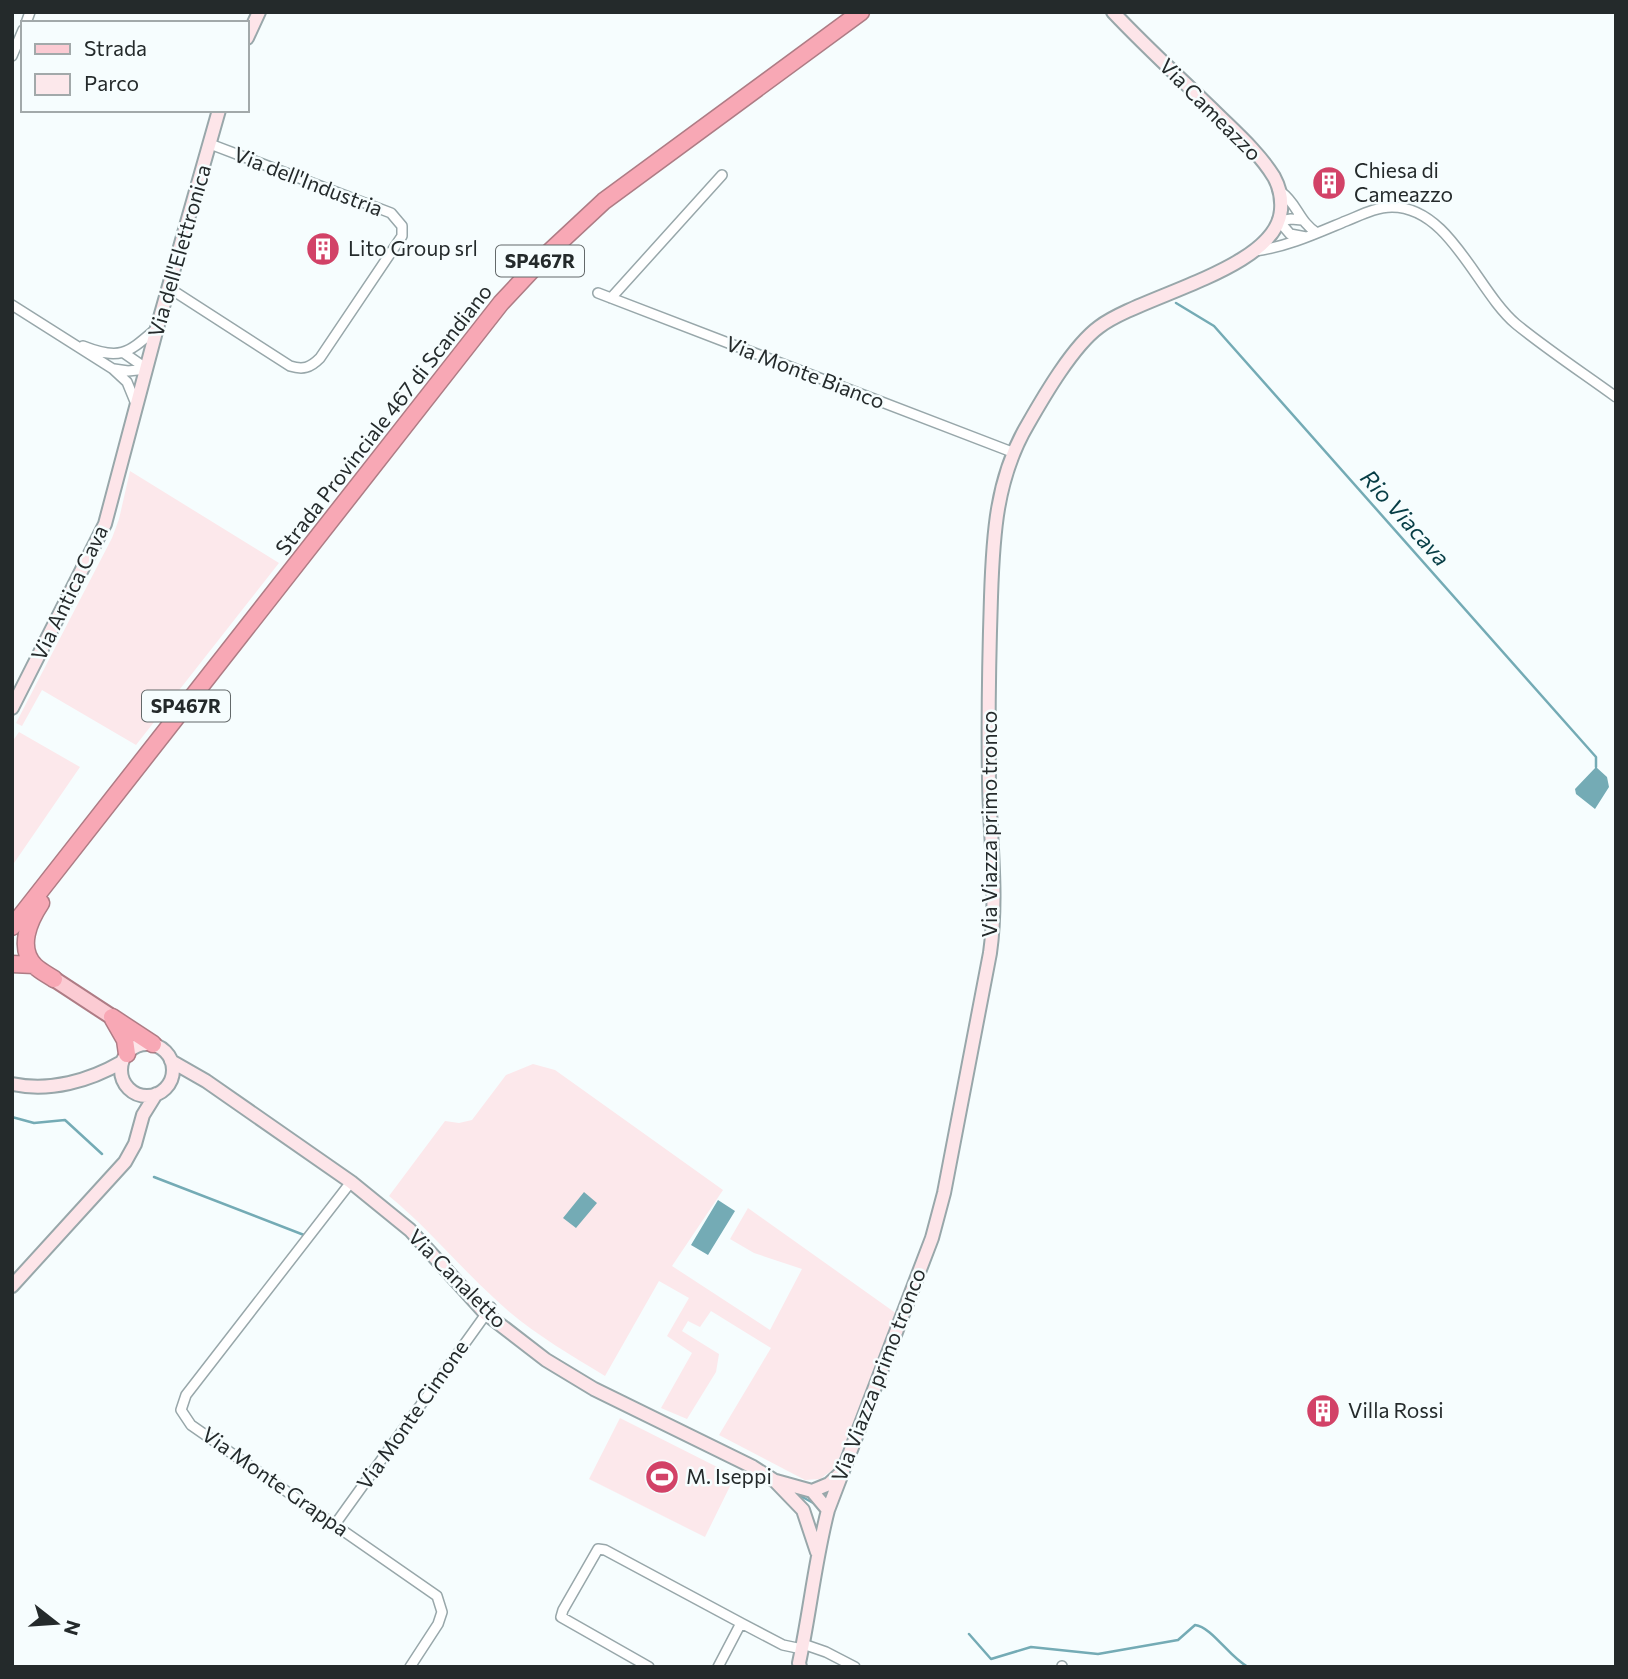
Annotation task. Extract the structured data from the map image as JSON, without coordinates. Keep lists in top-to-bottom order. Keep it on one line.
{"streets":{"highway":["SP467R","Strada Provinciale 467 di Scandiano"],"street":["Via Cameazzo","Via dell'Industria","Via dell'Elettronica","Via Monte Bianco","Via Antica Cava","Via Viazza primo tronco","Via Canaletto","Via Monte Cimone","Via Monte Grappa"]},"crossings":[["Via dell'Industria","Via dell'Elettronica"],["Via dell'Elettronica","Via Antica Cava"],["Via Monte Bianco","Via Viazza primo tronco"],["Via Viazza primo tronco","Via Canaletto"],["Via Canaletto","Via Monte Cimone"],["Via Canaletto","Via Monte Grappa"],["Via Monte Cimone","Via Monte Grappa"]],"water":["Rio Viacava"],"places":{"building":["Chiesa di Cameazzo","Lito Group srl","Villa Rossi"],"sports":["M. Iseppi"]},"legend":["Strada","Parco"],"north":"right"}
